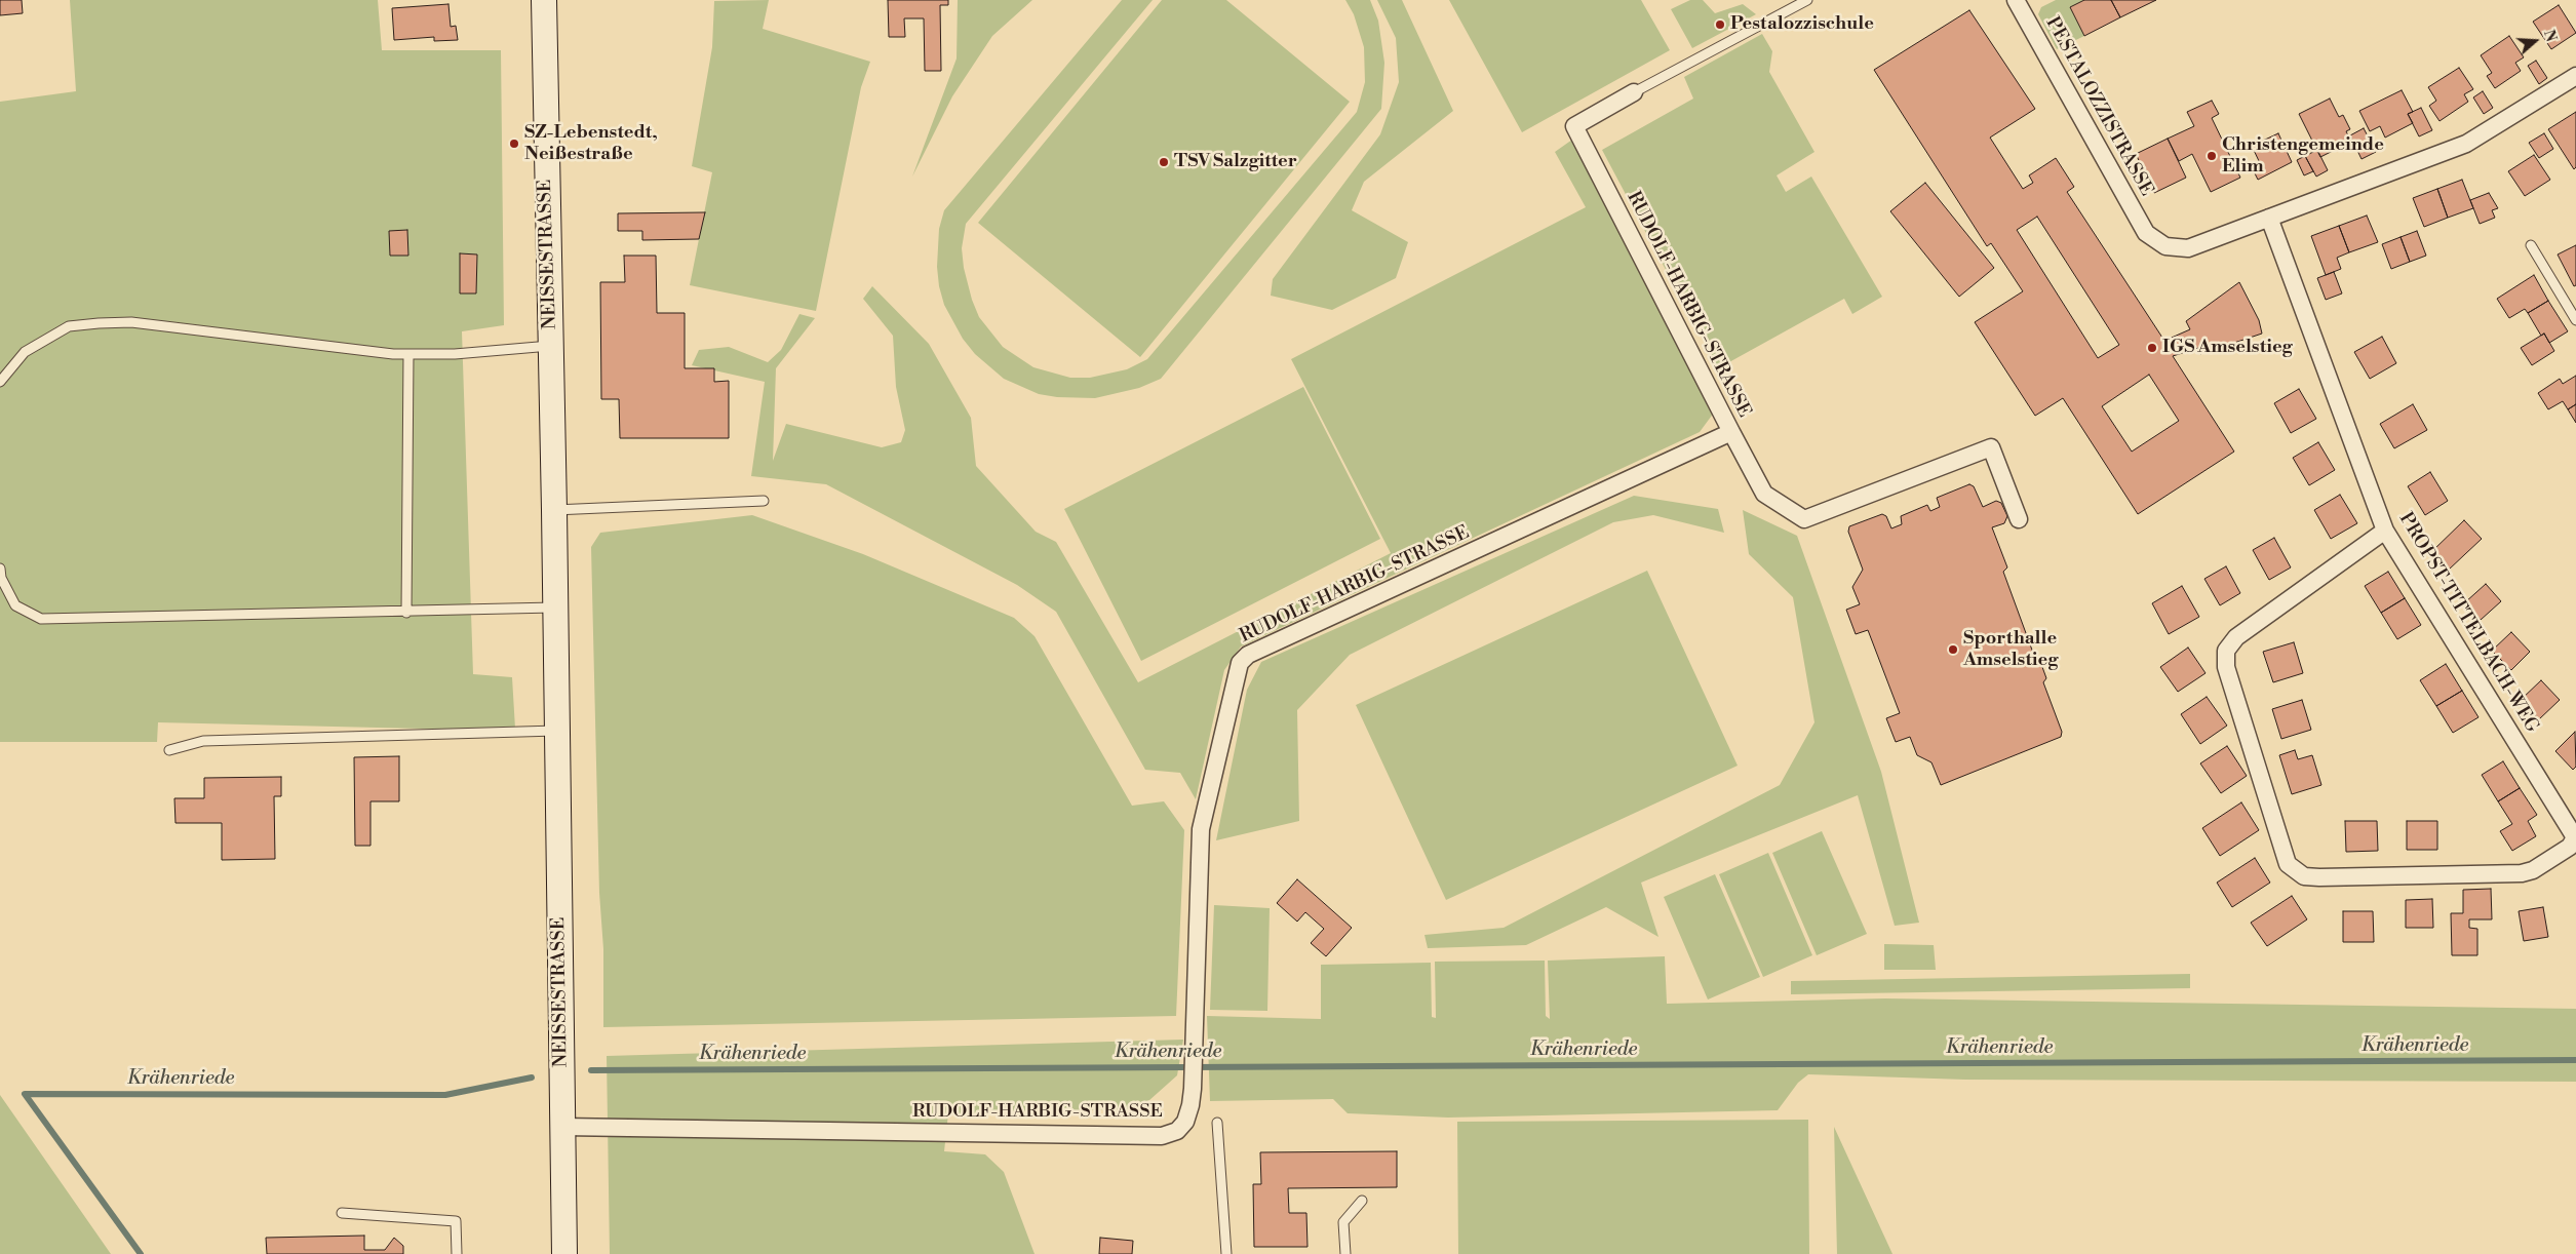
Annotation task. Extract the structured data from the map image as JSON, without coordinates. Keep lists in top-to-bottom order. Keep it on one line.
{"streets":{"street":["PESTALOZZISTRASSE","NEISSESTRASSE","RUDOLF-HARBIG-STRASSE","PROPST-TITTELBACH-WEG"]},"crossings":[["PESTALOZZISTRASSE","PROPST-TITTELBACH-WEG"],["NEISSESTRASSE","RUDOLF-HARBIG-STRASSE"]],"water":["Krähenriede"],"places":["Pestalozzischule","SZ-Lebenstedt, Neißestraße","Christengemeinde Elim","TSV Salzgitter","IGS Amselstieg","Sporthalle Amselstieg"],"north":"right"}
